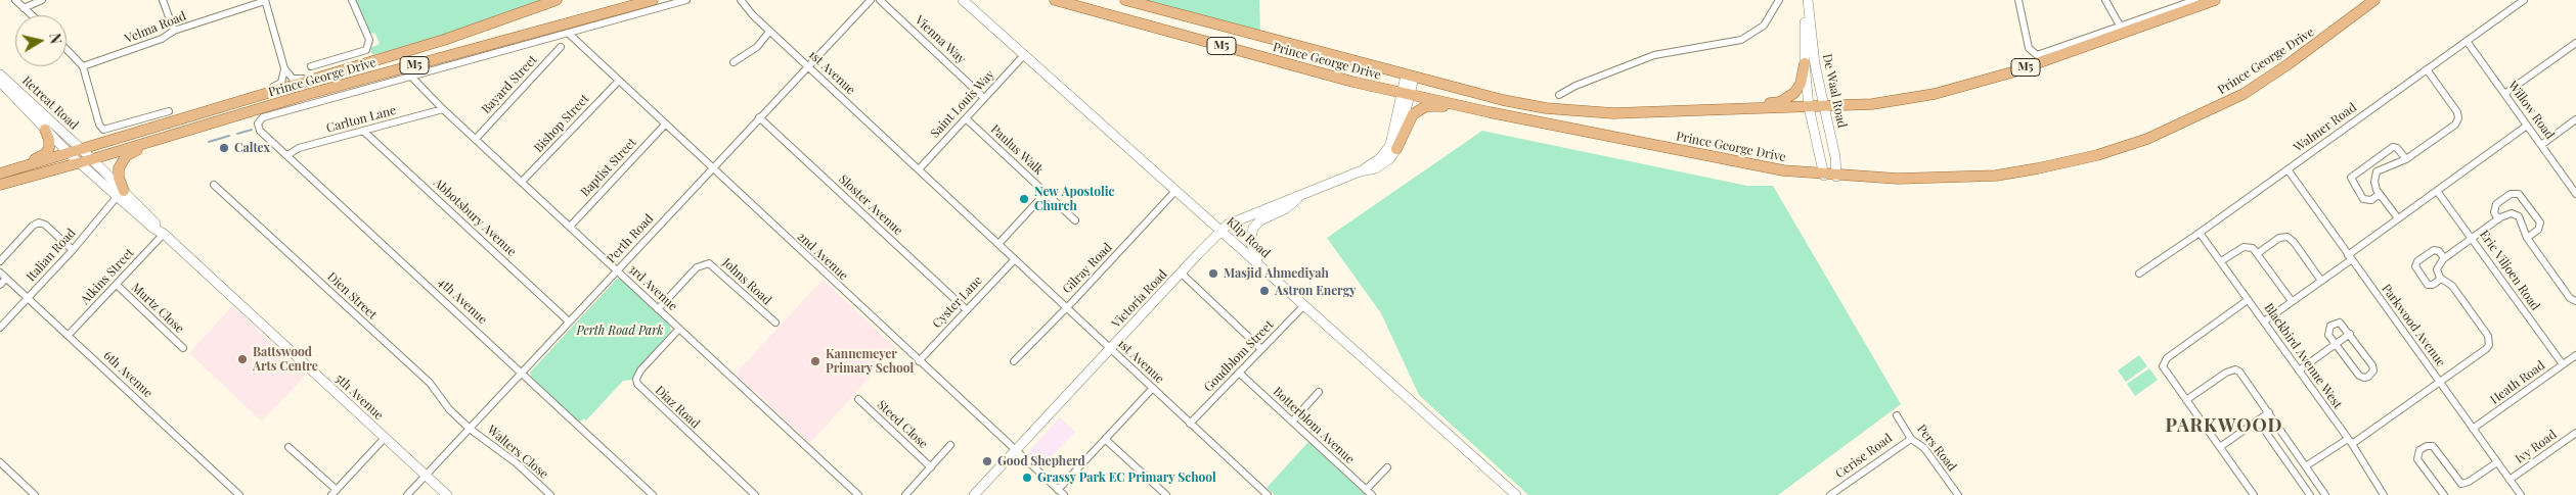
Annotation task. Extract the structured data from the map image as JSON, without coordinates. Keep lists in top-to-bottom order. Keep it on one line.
{"streets":{"main road":["M5","Prince George Drive"],"street":["Velma Road","Vienna Way","1st Avenue","Bayard Street","De Waal Road","Retreat Road","Saint Louis Way","Willow Road","Carlton Lane","Bishop Street","Walmer Road","Paulus Walk","Baptist Street","Sloster Avenue","Abbotsbury Avenue","Klip Road","Perth Road","Italian Road","2nd Avenue","Gilray Road","Eric Viljoen Road","Atkins Street","Johns Road","3rd Avenue","Dien Street","Victoria Road","4th Avenue","Cyster Lane","Murtz Close","Parkwood Avenue","Goudblom Street","Blackbird Avenue West","6th Avenue","Heath Road","5th Avenue","Diaz Road","Steed Close","Botterblom Avenue","Ivy Road","Pers Road","Walters Close","Cerise Road"]},"crossings":[["Vienna Way","Saint Louis Way"],["Prince George Drive","De Waal Road"],["Prince George Drive","Retreat Road"],["Prince George Drive","Victoria Road"],["Prince George Drive","5th Avenue"],["1st Avenue","Saint Louis Way"],["1st Avenue","Perth Road"],["1st Avenue","Gilray Road"],["1st Avenue","Victoria Road"],["1st Avenue","Cyster Lane"],["1st Avenue","Goudblom Street"],["Bayard Street","3rd Avenue"],["Retreat Road","5th Avenue"],["Saint Louis Way","Paulus Walk"],["Saint Louis Way","Klip Road"],["Willow Road","Walmer Road"],["Carlton Lane","Abbotsbury Avenue"],["Carlton Lane","3rd Avenue"],["Carlton Lane","4th Avenue"],["Bishop Street","2nd Avenue"],["Bishop Street","3rd Avenue"],["Walmer Road","Parkwood Avenue"],["Walmer Road","Blackbird Avenue West"],["Baptist Street","2nd Avenue"],["Baptist Street","3rd Avenue"],["Sloster Avenue","Perth Road"],["Sloster Avenue","Cyster Lane"],["Abbotsbury Avenue","Perth Road"],["Klip Road","Gilray Road"],["Klip Road","Victoria Road"],["Klip Road","Goudblom Street"],["Perth Road","2nd Avenue"],["Perth Road","3rd Avenue"],["Perth Road","Dien Street"],["Perth Road","4th Avenue"],["Perth Road","5th Avenue"],["Perth Road","Walters Close"],["Italian Road","6th Avenue"],["Italian Road","5th Avenue"],["2nd Avenue","Victoria Road"],["2nd Avenue","Cyster Lane"],["Eric Viljoen Road","Heath Road"],["Atkins Street","Murtz Close"],["Atkins Street","6th Avenue"],["Atkins Street","5th Avenue"],["Johns Road","3rd Avenue"],["3rd Avenue","4th Avenue"],["3rd Avenue","Diaz Road"],["Dien Street","Walters Close"],["Parkwood Avenue","Heath Road"],["Parkwood Avenue","Ivy Road"],["Goudblom Street","Botterblom Avenue"],["Pers Road","Cerise Road"]],"districts":["PARKWOOD"],"parks":["Perth Road Park"],"places":["Caltex","New Apostolic Church","Masjid Ahmediyah","Astron Energy","Battswood Arts Centre","Kannemeyer Primary School","Good Shepherd","Grassy Park EC Primary School"],"north":"right"}
